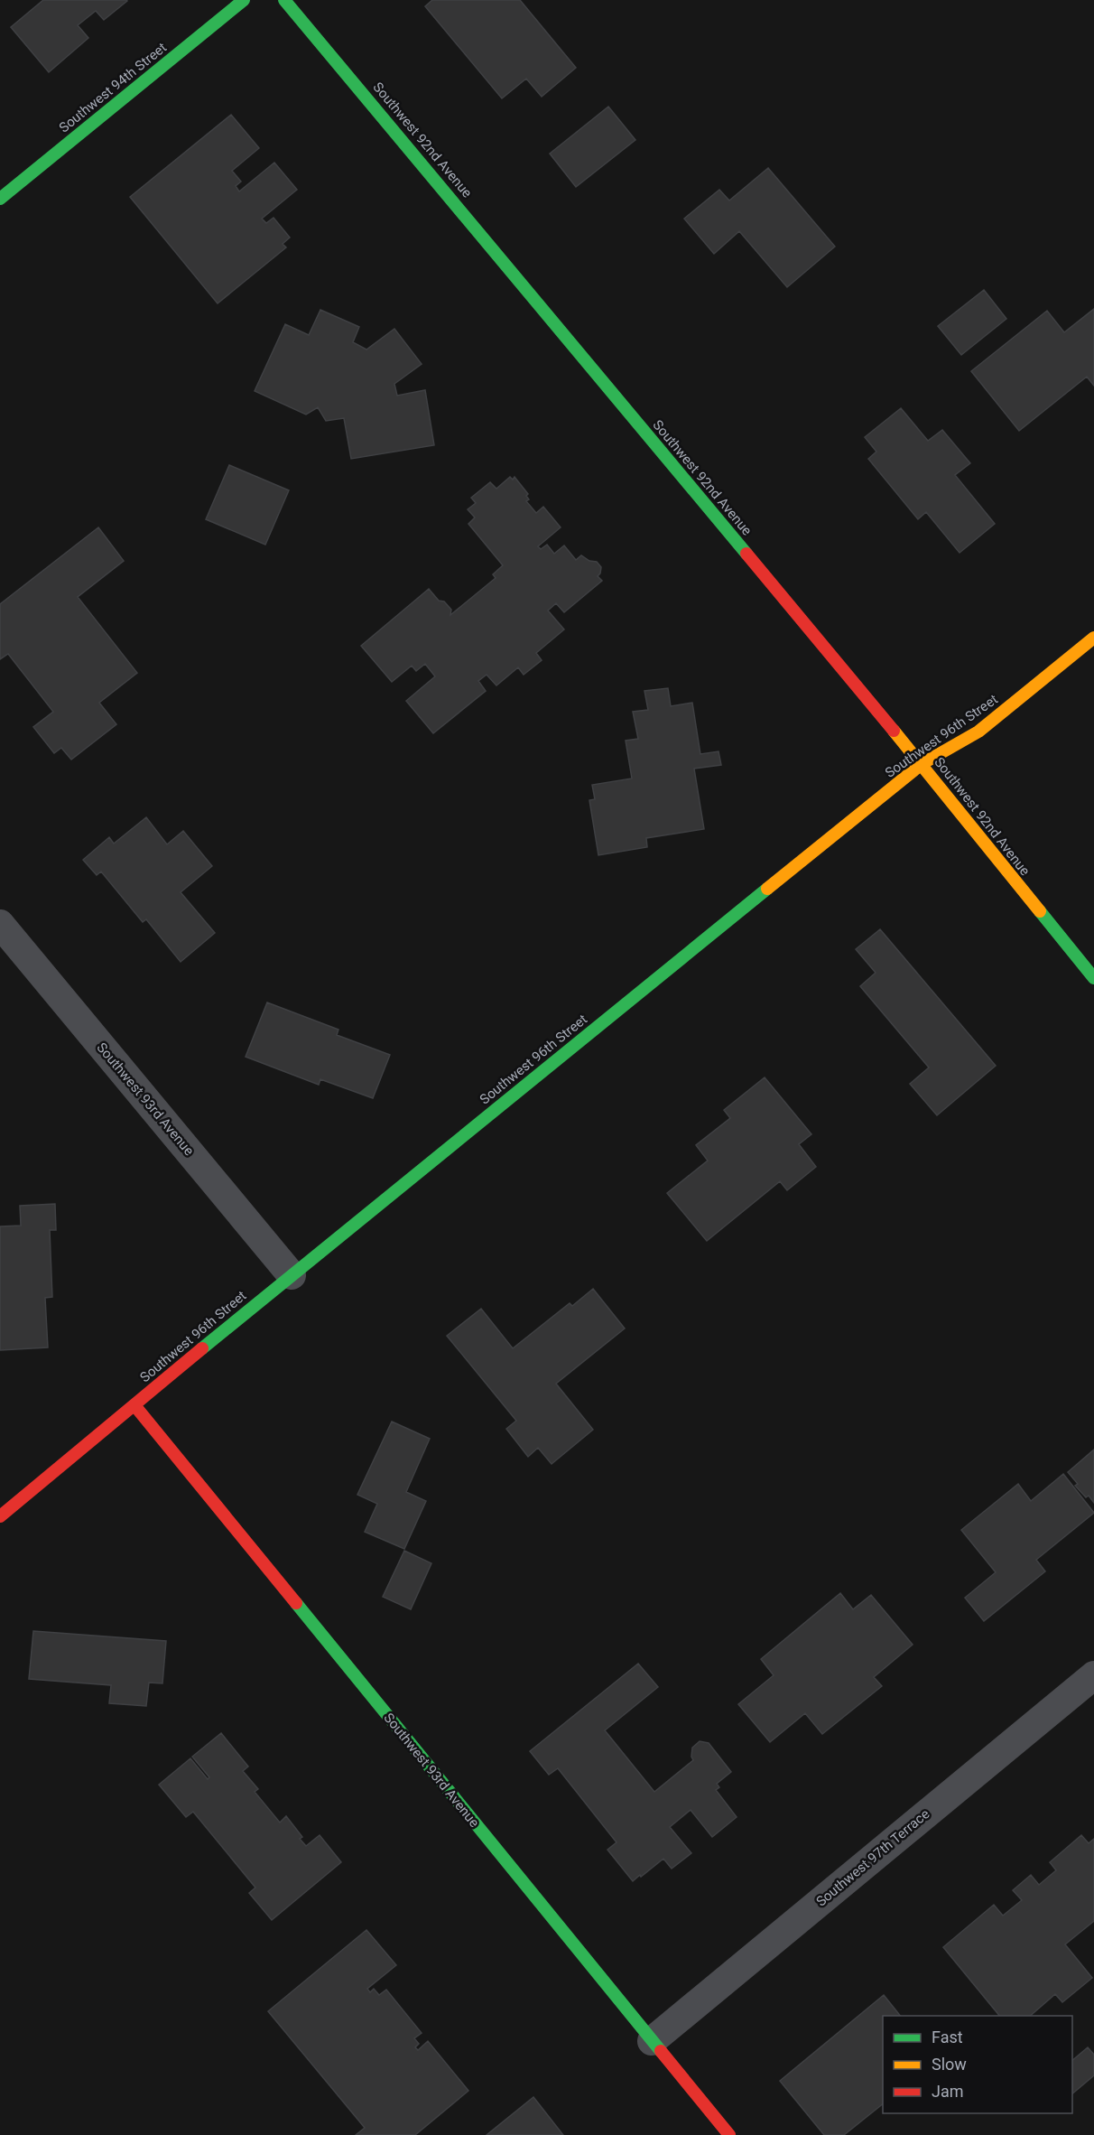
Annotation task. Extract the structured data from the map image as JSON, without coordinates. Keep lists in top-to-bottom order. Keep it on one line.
{"streets":{"street":["Southwest 94th Street","Southwest 92nd Avenue","Southwest 96th Street","Southwest 93rd Avenue","Southwest 97th Terrace"]},"crossings":[["Southwest 92nd Avenue","Southwest 96th Street"],["Southwest 96th Street","Southwest 93rd Avenue"],["Southwest 93rd Avenue","Southwest 97th Terrace"]],"legend":["Fast","Slow","Jam"]}
